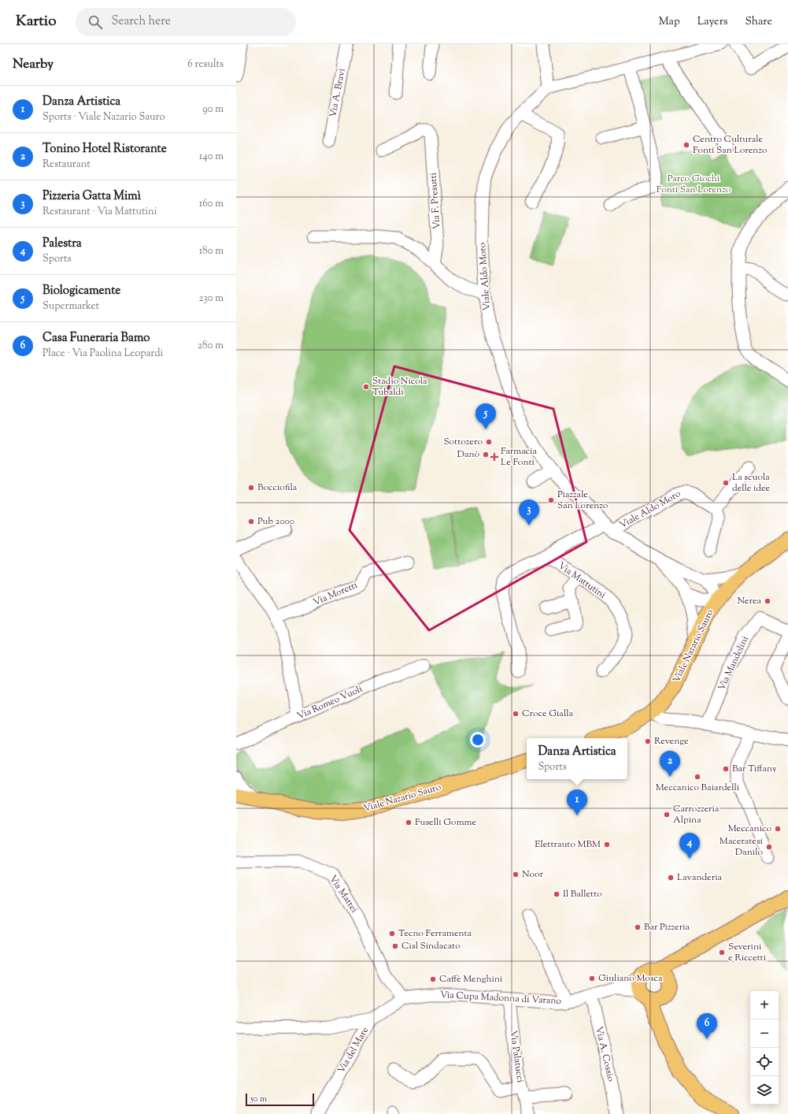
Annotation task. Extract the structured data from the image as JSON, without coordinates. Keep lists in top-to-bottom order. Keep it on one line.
{"streets":{"main road":["Viale Nazario Sauro"],"street":["Via A. Bravi","Via F. Presutti","Viale Aldo Moro","Via Mattutini","Via Moretti","Via Mandolini","Via Romeo Vuoli","Via Mattei","Via Cupa Madonna di Varano","Via del Mare","Via A. Cossio","Via Palatucci"]},"crossings":[["Viale Aldo Moro","Via Mattutini"],["Viale Aldo Moro","Viale Nazario Sauro"],["Via Mattei","Via Cupa Madonna di Varano"],["Via Mattei","Via del Mare"],["Via Cupa Madonna di Varano","Via del Mare"],["Via Cupa Madonna di Varano","Via A. Cossio"],["Via Cupa Madonna di Varano","Via Palatucci"]],"parks":["Parco Giochi Fonti San Lorenzo"],"places":{"other":["Centro Culturale Fonti San Lorenzo","Stadio Nicola Tubaldi","Sottozero","Danò","La scuola delle idee","Bocciofila","Piazzale San Lorenzo","Pub 2000","Nerea","Croce Gialla","Revenge","Bar Tiffany","Meccanico Baiardelli","Carrozzeria Alpina","Fuselli Gomme","Meccanico","Elettrauto MBM","Maceratesi Danilo","Noor","Lavanderia","Il Balletto","Bar Pizzeria","Tecno Ferramenta","Cisl Sindacato","Severini e Riccetti","Giuliano Mosca","Caffè Menghini"],"health":["Farmacia Le Fonti"]},"scale_bar":"50 m","page":{"header":"Kartio","search":"Search here","nav":["Map","Layers","Share"],"heading":["Nearby","6 results"],"list":[{"mark":"1","name":"Danza Artistica","note":"Sports · Viale Nazario Sauro","value":"90 m"},{"mark":"2","name":"Tonino Hotel Ristorante","note":"Restaurant","value":"140 m"},{"mark":"3","name":"Pizzeria Gatta Mimì","note":"Restaurant · Via Mattutini","value":"160 m"},{"mark":"4","name":"Palestra","note":"Sports","value":"180 m"},{"mark":"5","name":"Biologicamente","note":"Supermarket","value":"230 m"},{"mark":"6","name":"Casa Funeraria Bamo","note":"Place · Via Paolina Leopardi","value":"280 m"}],"pins":["5","3","2","1","4","6"],"popup":["Danza Artistica","Sports"],"map_buttons":["+","−"],"scale":"50 m"}}
